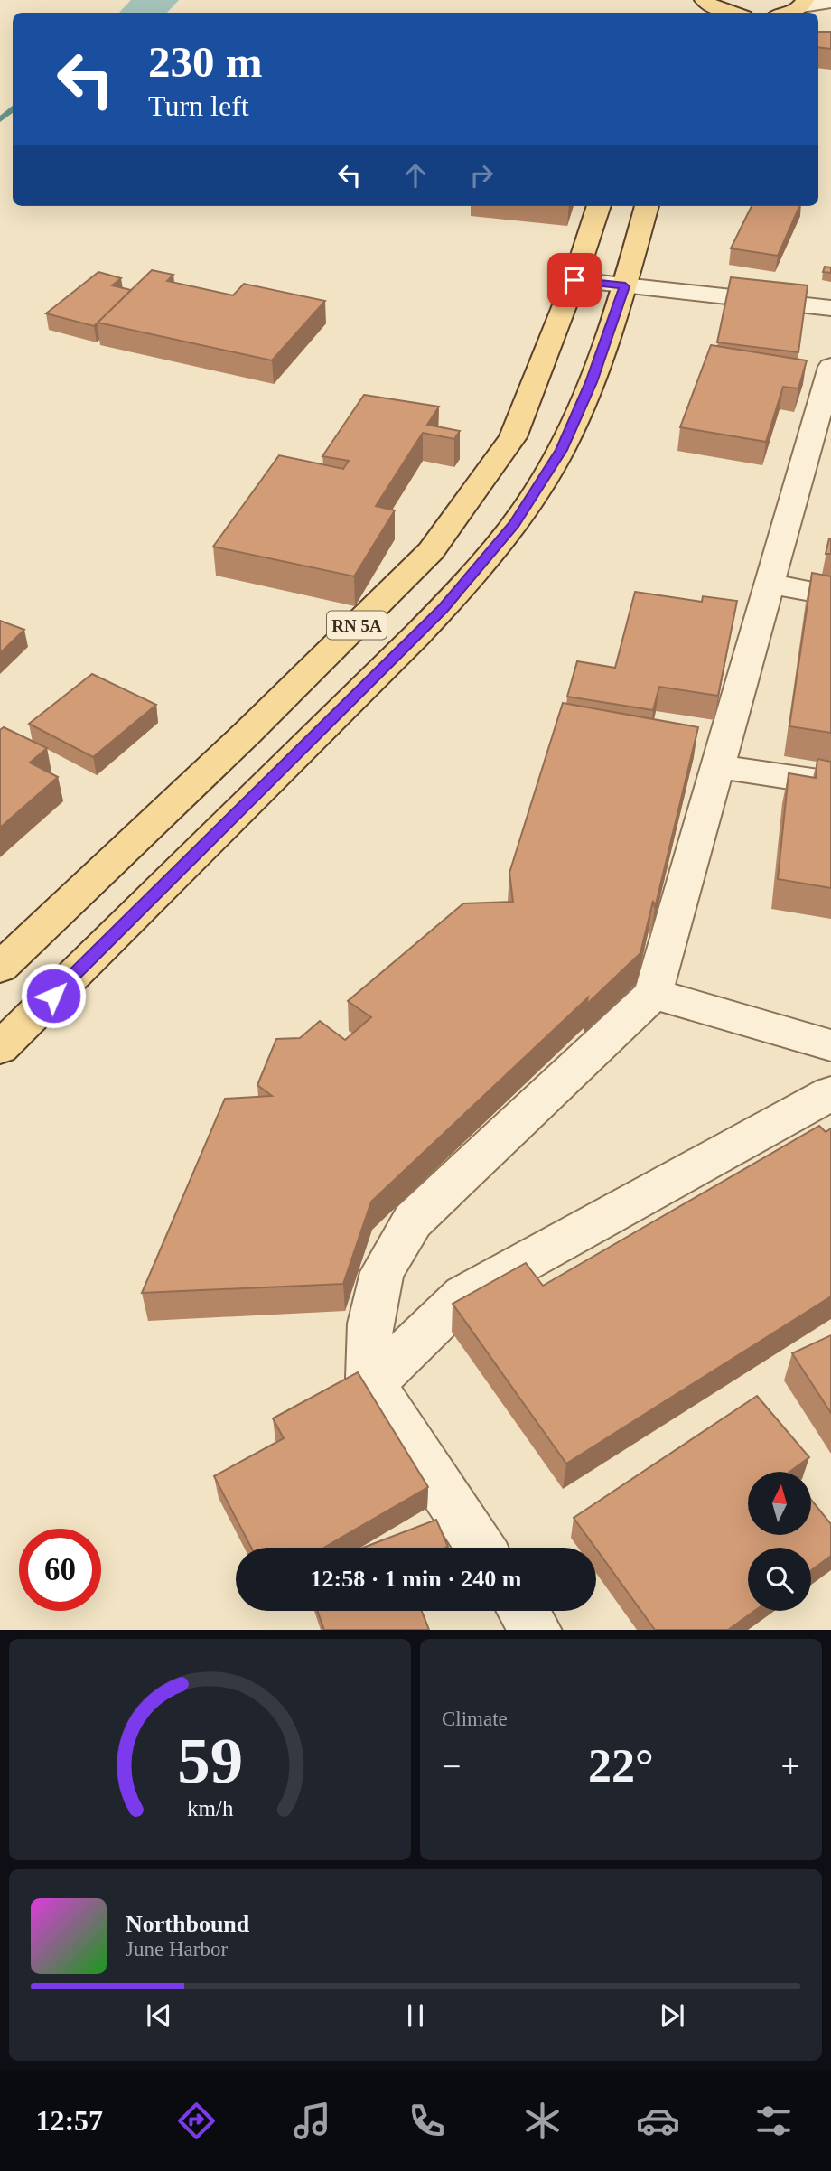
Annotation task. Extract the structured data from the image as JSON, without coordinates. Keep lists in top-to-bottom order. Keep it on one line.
{"streets":{"main road":["RN 5A"]},"north":"top","page":{"turn":["230 m","Turn left"],"limit":"60","trip":"12:58 · 1 min · 240 m","tile":"Climate","heat":["−","22°","+"],"song":["Northbound","June Harbor"],"tabs":"12:57","gauge":["59","km/h"]}}
